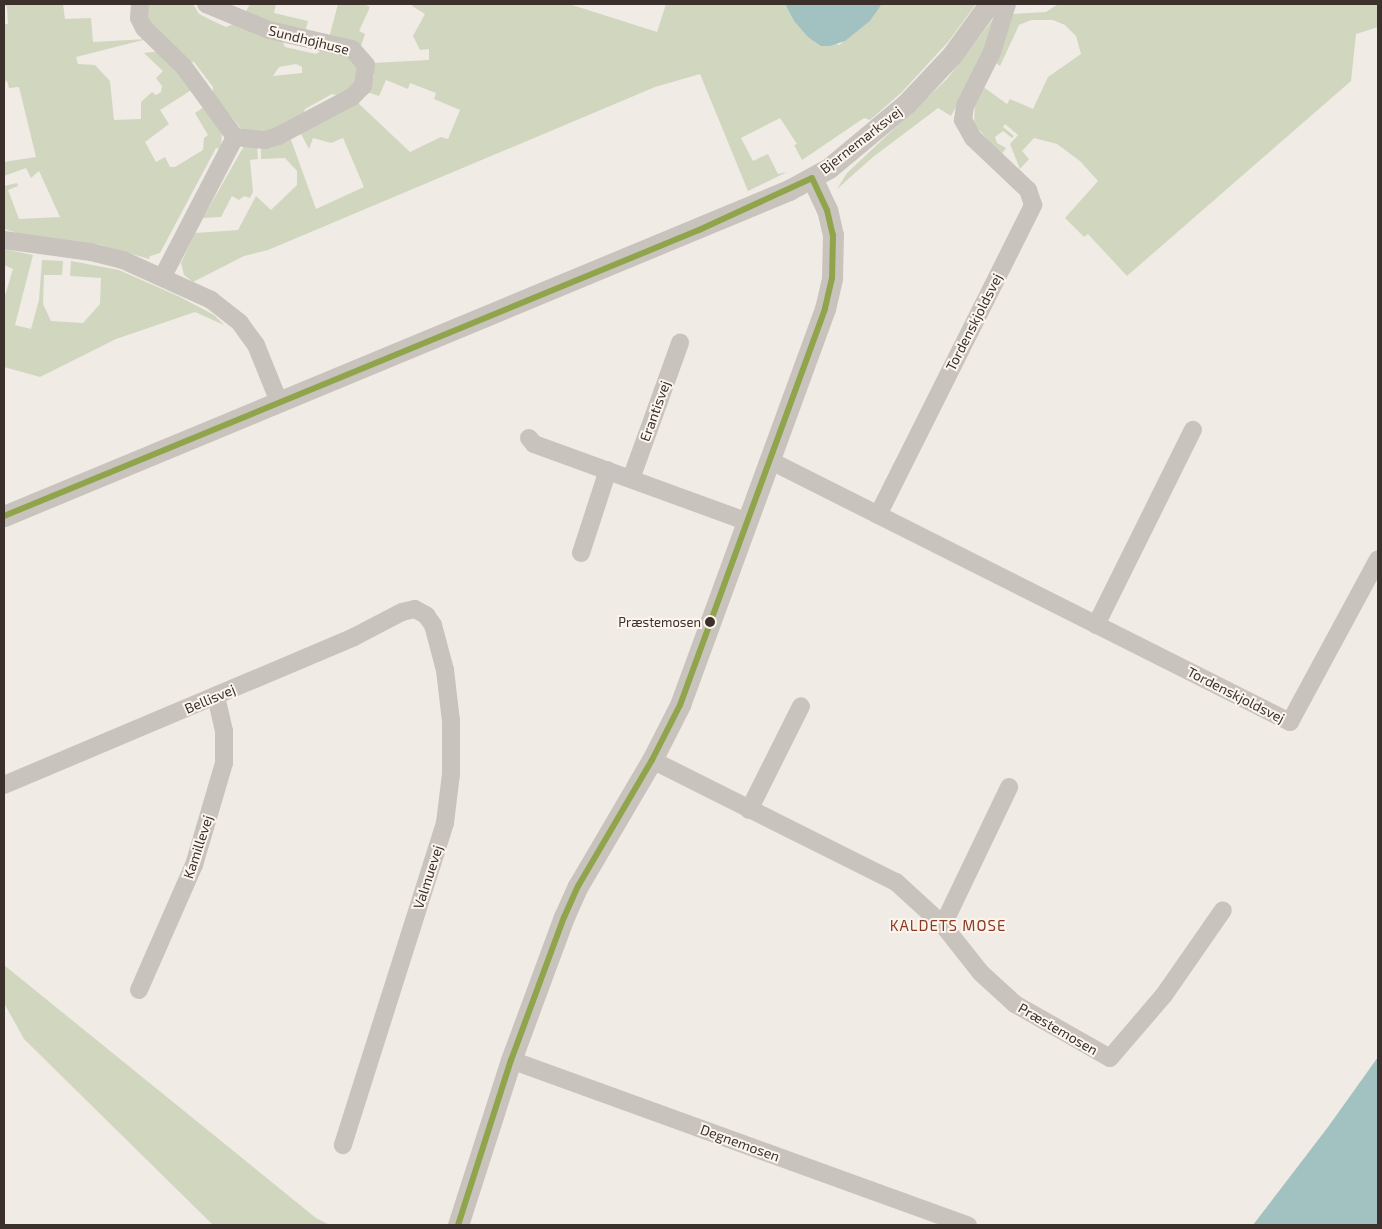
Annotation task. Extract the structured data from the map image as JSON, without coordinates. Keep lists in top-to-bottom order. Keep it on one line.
{"streets":{"street":["Sundhøjhuse","Bjernemarksvej","Tordenskjoldsvej","Erantisvej","Bellisvej","Kamillevej","Valmuevej","Præstemosen","Degnemosen"]},"crossings":[["Bellisvej","Kamillevej"],["Bellisvej","Valmuevej"]],"districts":["KALDETS MOSE"],"places":["Præstemosen"]}
